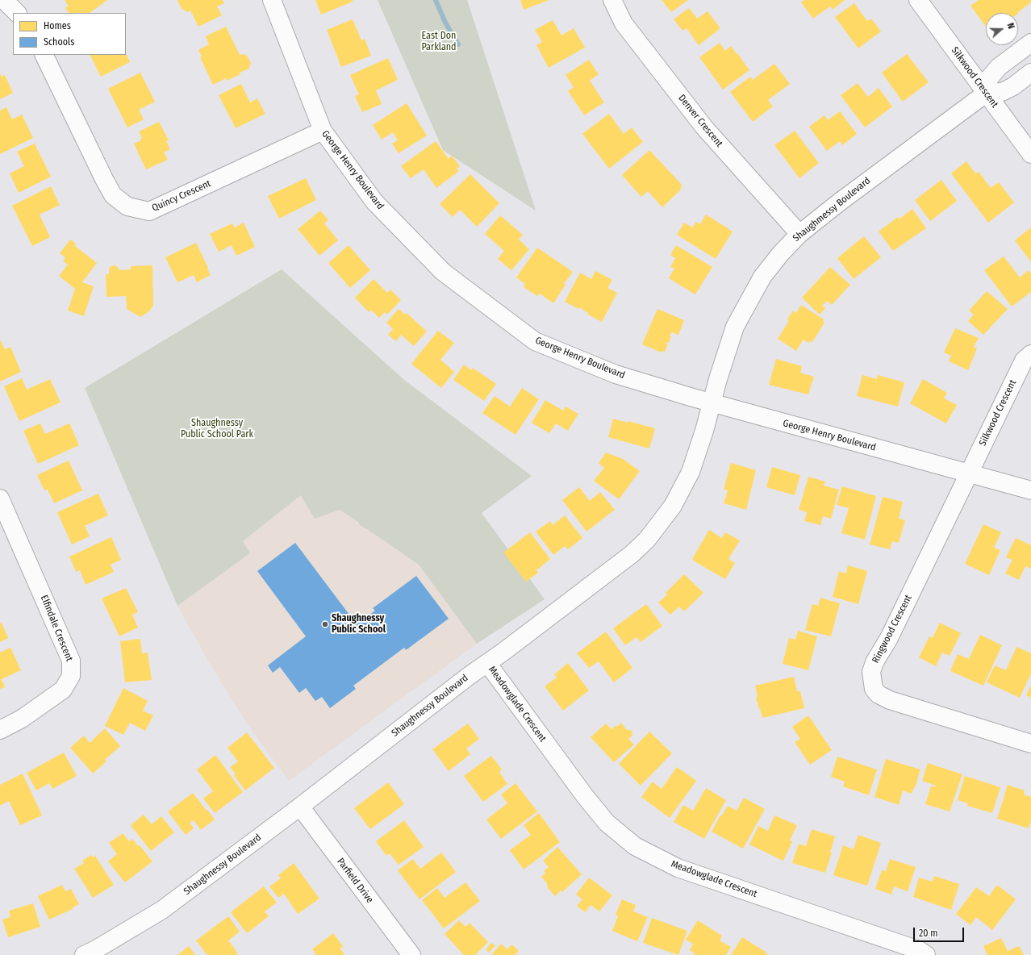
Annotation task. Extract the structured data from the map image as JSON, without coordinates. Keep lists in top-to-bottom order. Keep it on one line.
{"streets":{"street":["Silkwood Crescent","Denver Crescent","George Henry Boulevard","Quincy Crescent","Shaughmessy Boulevard","Elfindale Crescent","Ringwood Crescent","Meadowglade Crescent","Shaughnessy Boulevard","Parfield Drive"]},"crossings":[["Silkwood Crescent","George Henry Boulevard"],["Silkwood Crescent","Shaughmessy Boulevard"],["Silkwood Crescent","Ringwood Crescent"],["Denver Crescent","Shaughmessy Boulevard"],["George Henry Boulevard","Quincy Crescent"],["George Henry Boulevard","Shaughmessy Boulevard"],["George Henry Boulevard","Ringwood Crescent"],["George Henry Boulevard","Shaughnessy Boulevard"],["Shaughmessy Boulevard","Shaughnessy Boulevard"],["Meadowglade Crescent","Shaughnessy Boulevard"],["Shaughnessy Boulevard","Parfield Drive"]],"parks":["East Don Parkland","Shaughnessy Public School Park"],"places":["Shaughnessy Public School"],"legend":["Homes","Schools"],"scale_bar":"20 m","north":"right"}
